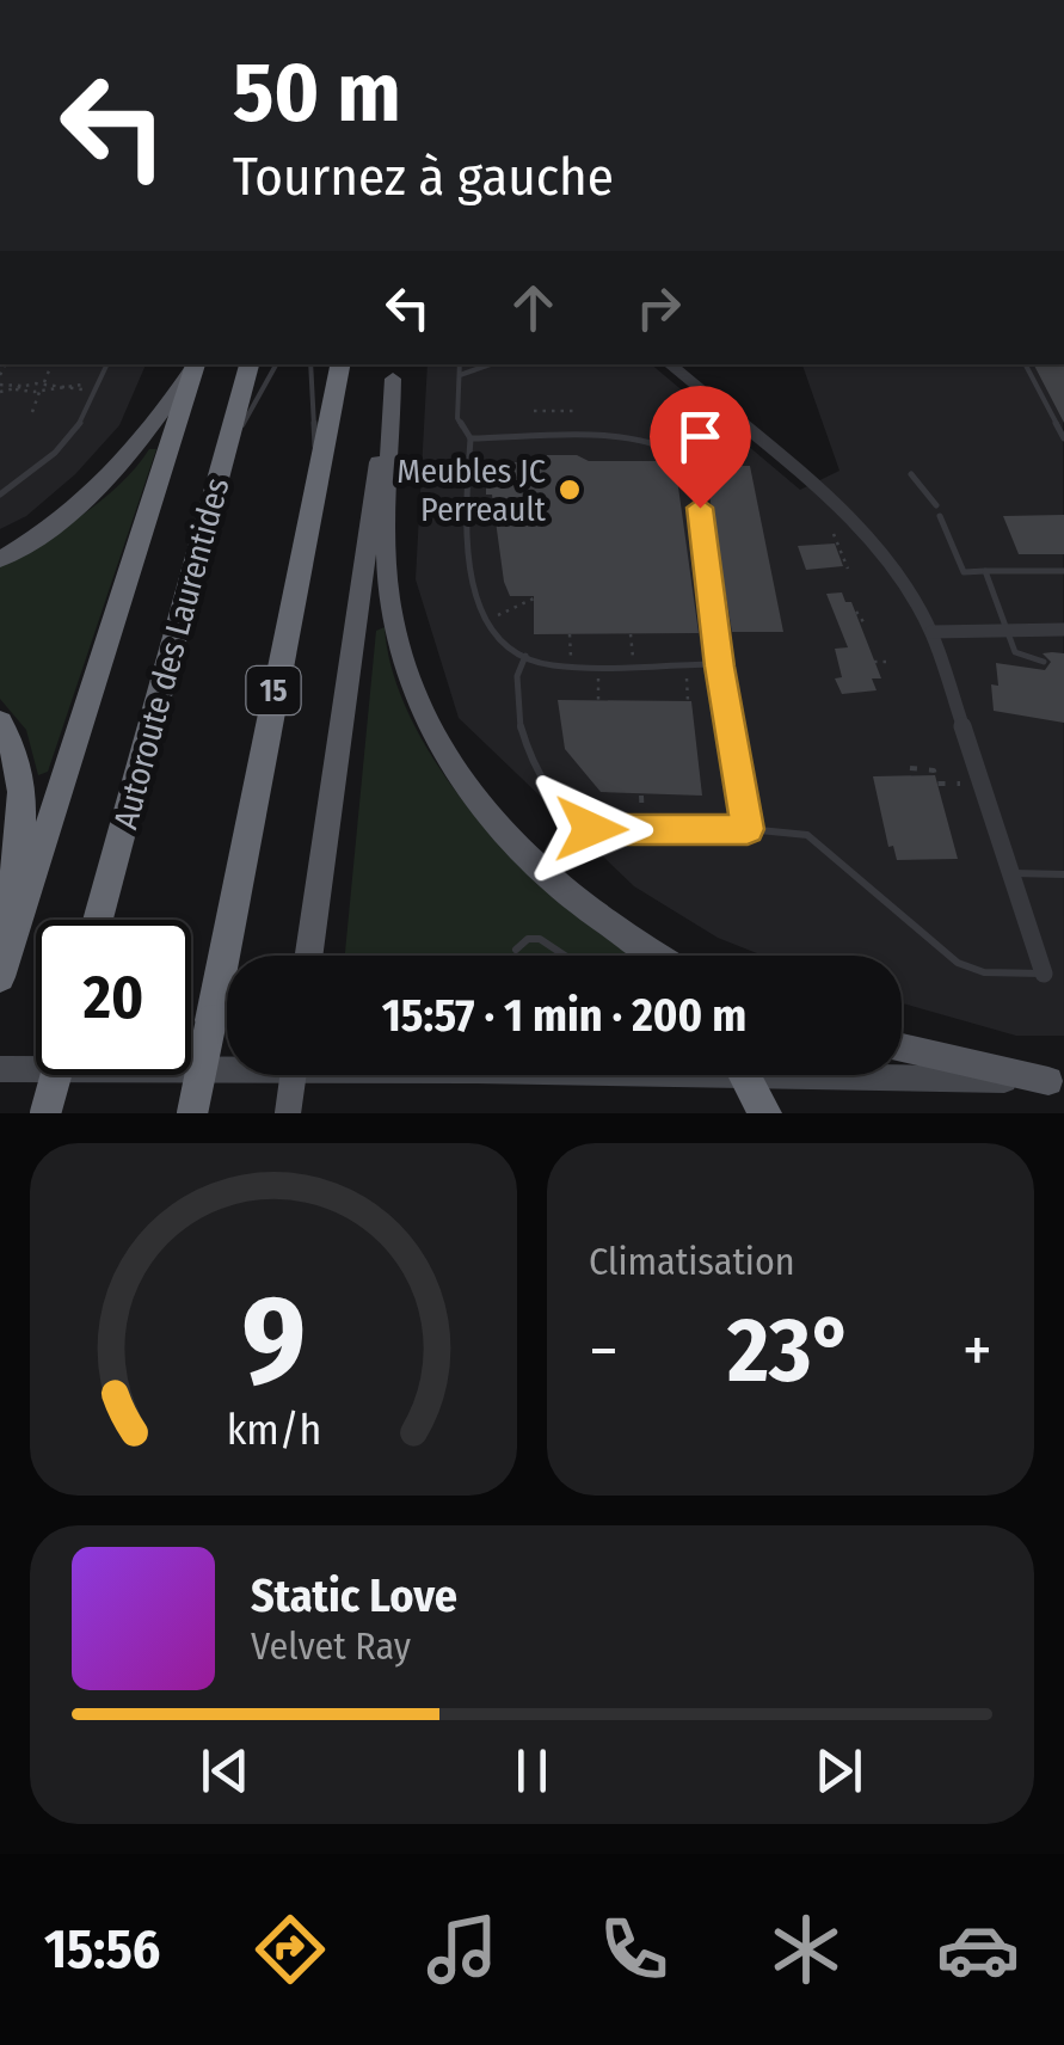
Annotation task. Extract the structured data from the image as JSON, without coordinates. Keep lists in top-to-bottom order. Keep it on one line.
{"streets":{"highway":["Autoroute des Laurentides","15"]},"places":["Meubles JC Perreault"],"page":{"turn":["50 m","Tournez à gauche"],"limit":"20","trip":"15:57 · 1 min · 200 m","tile":"Climatisation","heat":["−","23°","+"],"song":["Static Love","Velvet Ray"],"tabs":"15:56","gauge":["9","km/h"]}}
